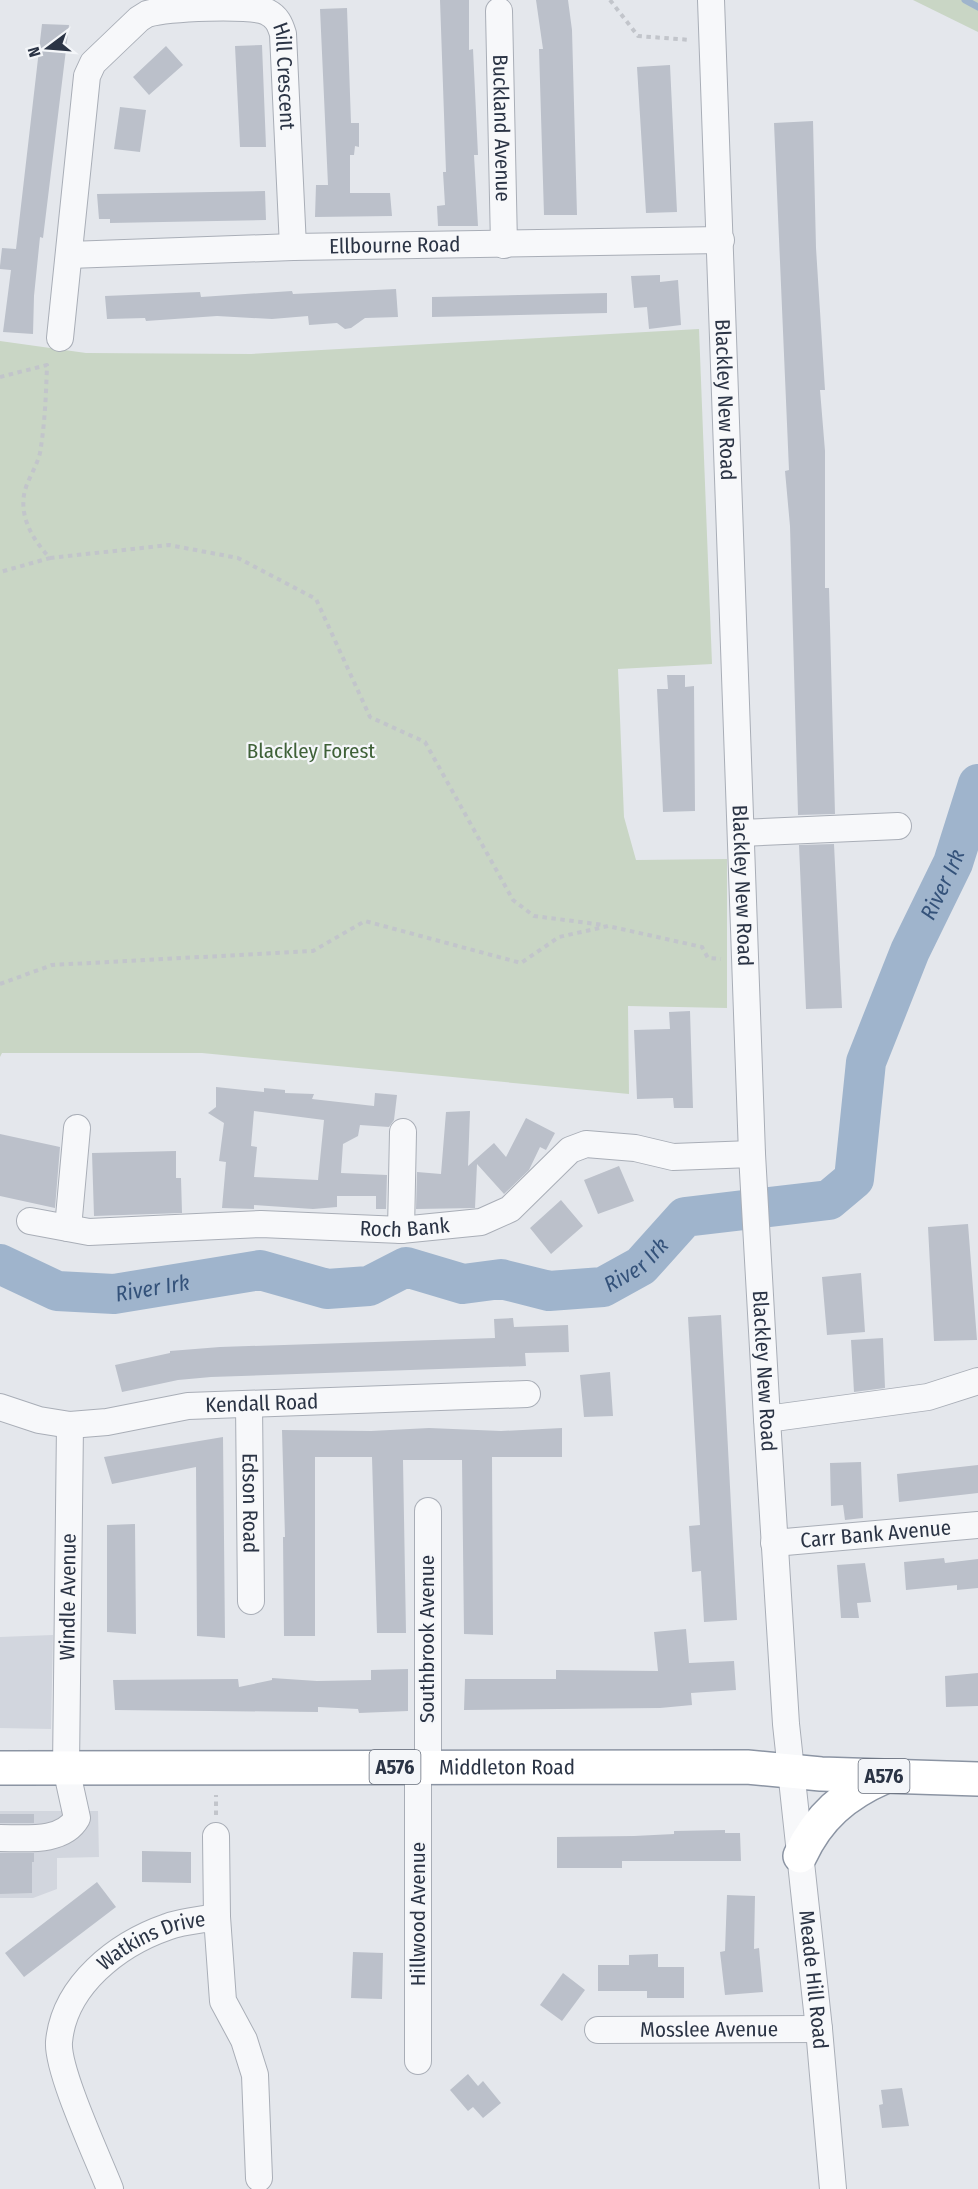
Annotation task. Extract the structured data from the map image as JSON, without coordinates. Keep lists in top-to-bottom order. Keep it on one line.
{"streets":{"highway":["A576","Middleton Road"],"street":["Hill Crescent","Buckland Avenue","Ellbourne Road","Blackley New Road","Roch Bank","Kendall Road","Edson Road","Carr Bank Avenue","Windle Avenue","Southbrook Avenue","Hillwood Avenue","Watkins Drive","Meade Hill Road","Mosslee Avenue"]},"crossings":[["Hill Crescent","Ellbourne Road"],["Buckland Avenue","Ellbourne Road"],["Ellbourne Road","Blackley New Road"],["Blackley New Road","Roch Bank"],["Blackley New Road","Carr Bank Avenue"],["Blackley New Road","Middleton Road"],["Blackley New Road","Meade Hill Road"],["Kendall Road","Edson Road"],["Kendall Road","Windle Avenue"],["Windle Avenue","Middleton Road"],["Southbrook Avenue","Middleton Road"],["Southbrook Avenue","Hillwood Avenue"],["Middleton Road","Hillwood Avenue"],["Middleton Road","Meade Hill Road"],["Meade Hill Road","Mosslee Avenue"]],"water":["River Irk"],"parks":["Blackley Forest"],"north":"left"}
